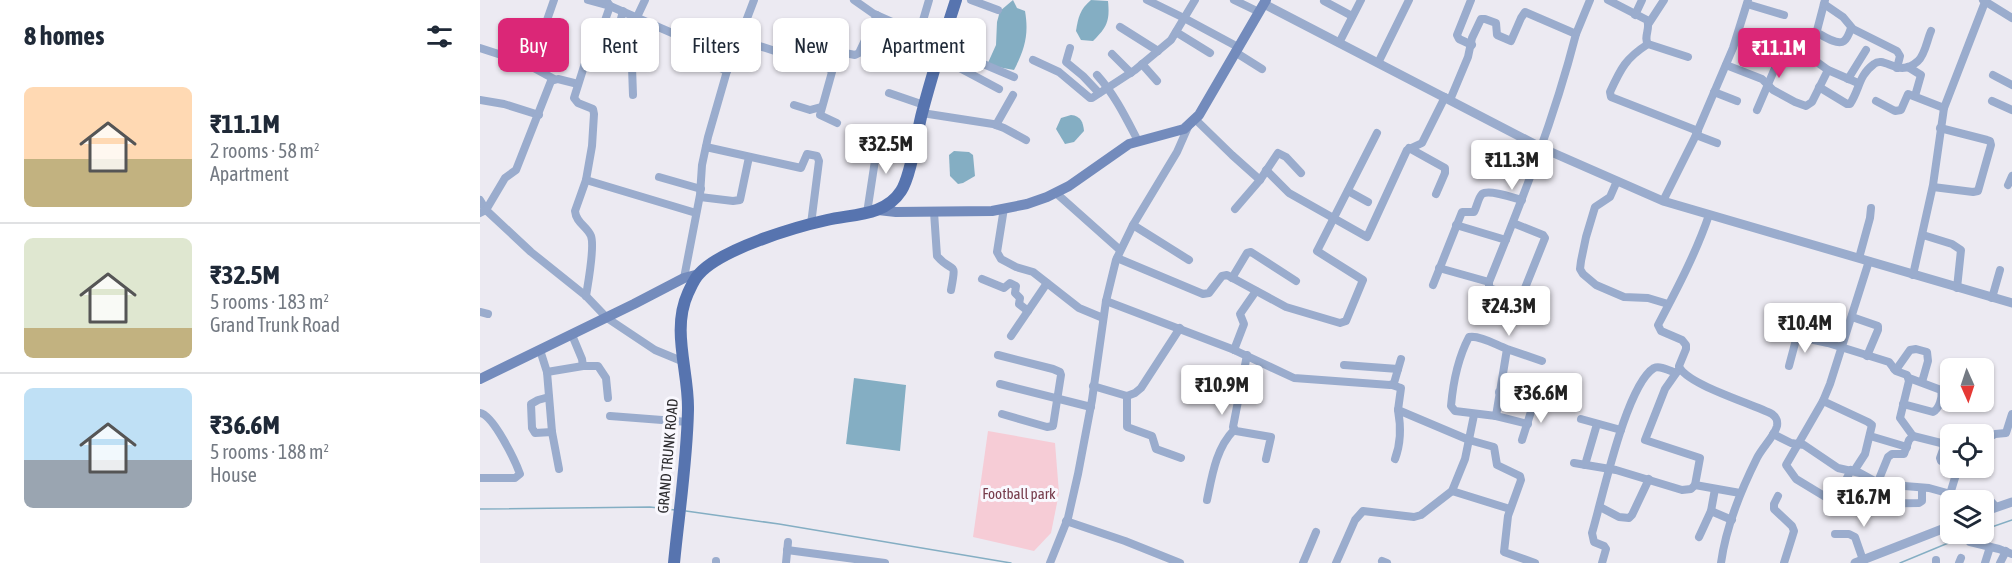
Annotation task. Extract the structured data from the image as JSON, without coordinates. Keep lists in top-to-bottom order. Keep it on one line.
{"streets":{"main road":["GRAND TRUNK ROAD"]},"parks":["Football park"],"north":"bottom","page":{"heading":"8 homes","chip":["Buy","Rent","Filters","New","Apartment"],"price":["₹11.1M","₹32.5M","₹11.3M","₹24.3M","₹10.4M","₹10.9M","₹36.6M","₹16.7M"],"list":[{"name":"₹11.1M","note":"2 rooms · 58 m² · Apartment"},{"name":"₹32.5M","note":"5 rooms · 183 m² · Grand Trunk Road"},{"name":"₹36.6M","note":"5 rooms · 188 m² · House"}]}}
